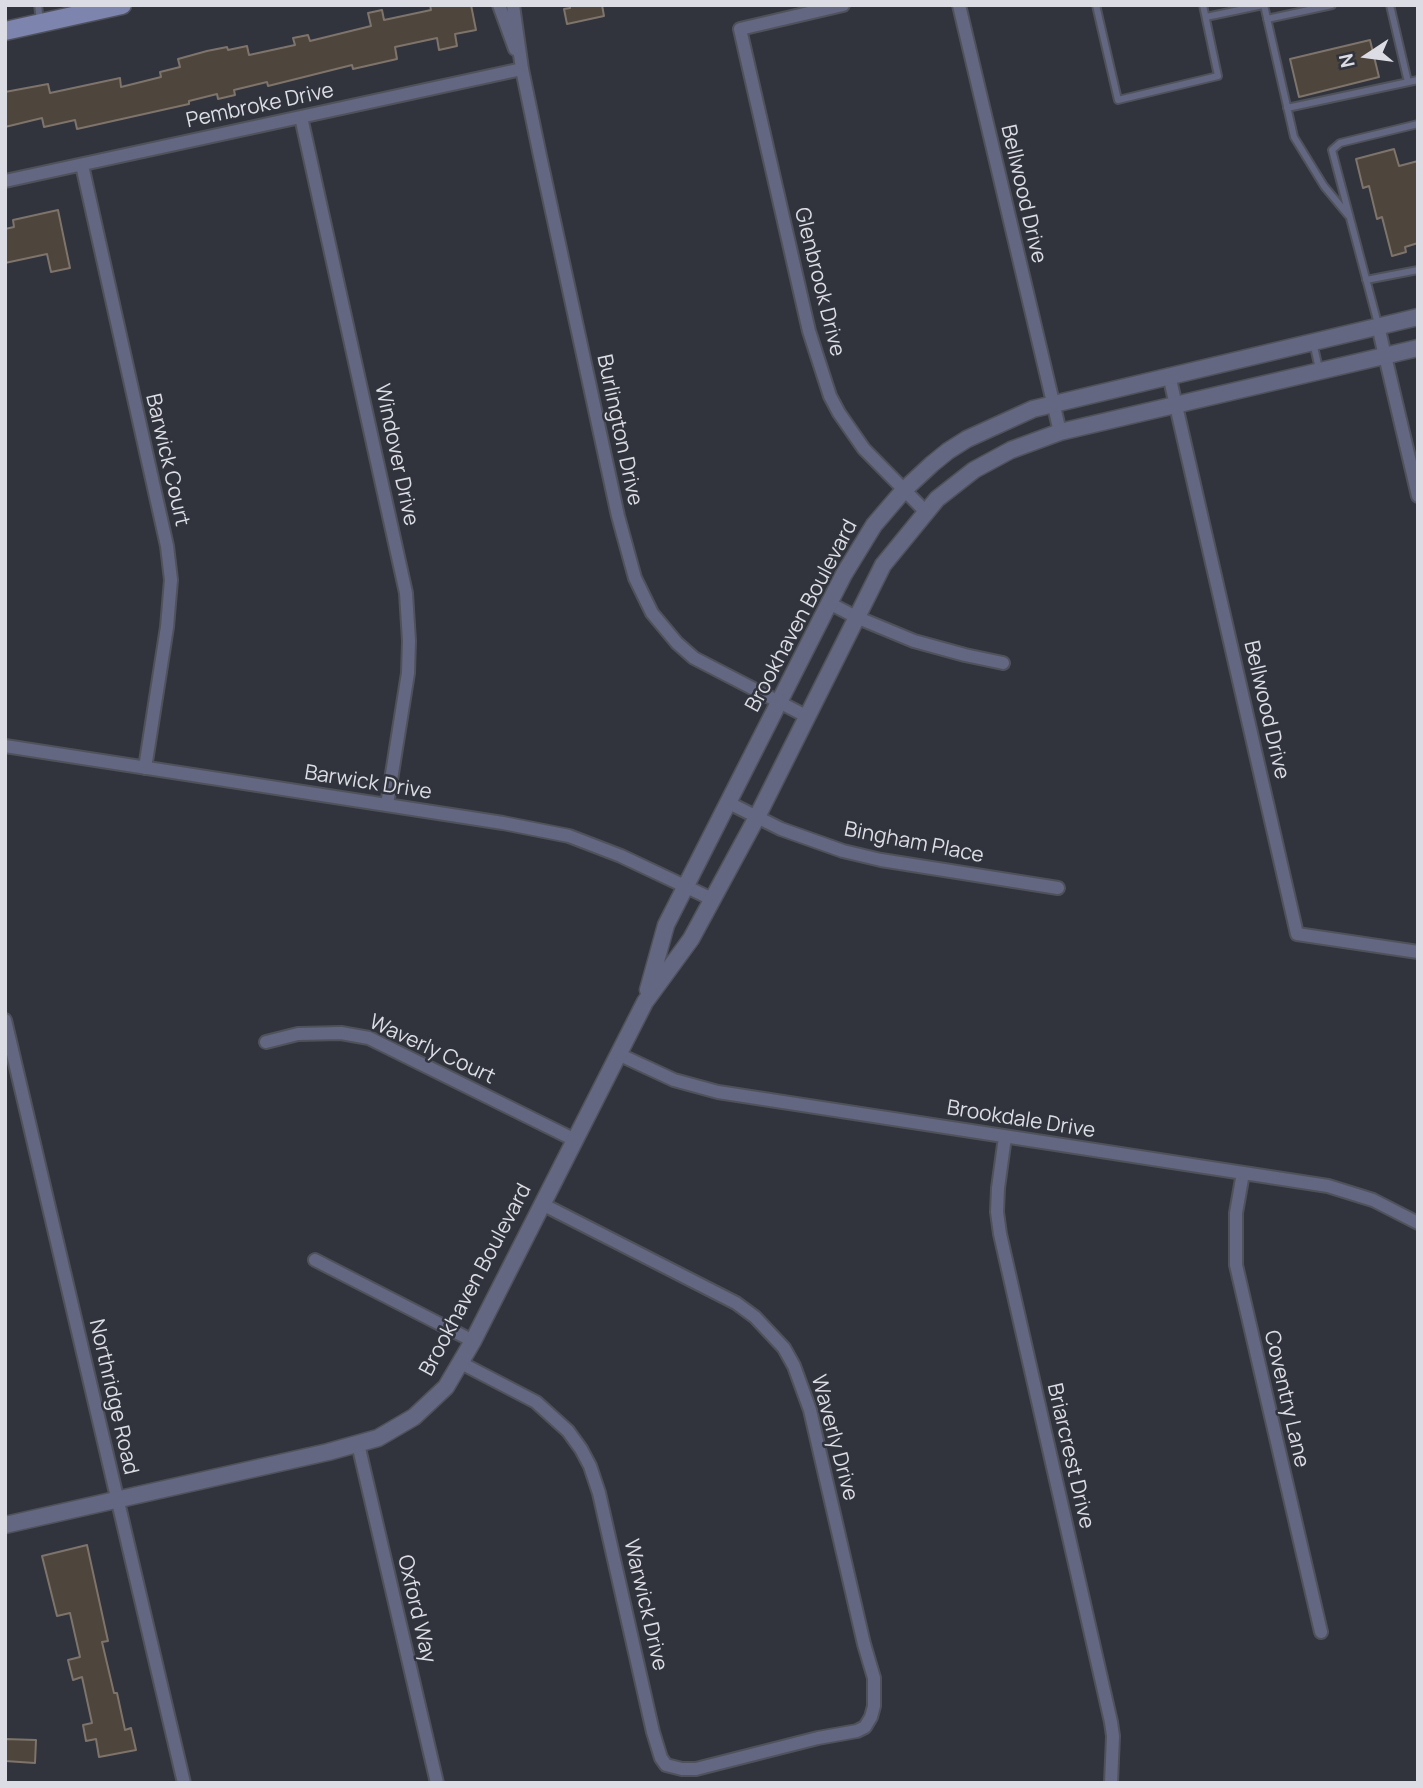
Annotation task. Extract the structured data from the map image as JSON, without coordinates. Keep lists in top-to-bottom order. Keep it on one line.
{"streets":{"street":["Pembroke Drive","Bellwood Drive","Glenbrook Drive","Burlington Drive","Windover Drive","Barwick Court","Brookhaven Boulevard","Barwick Drive","Bingham Place","Waverly Court","Brookdale Drive","Northridge Road","Coventry Lane","Waverly Drive","Briarcrest Drive","Warwick Drive","Oxford Way"]},"crossings":[["Pembroke Drive","Burlington Drive"],["Pembroke Drive","Windover Drive"],["Pembroke Drive","Barwick Court"],["Bellwood Drive","Brookhaven Boulevard"],["Glenbrook Drive","Brookhaven Boulevard"],["Burlington Drive","Brookhaven Boulevard"],["Windover Drive","Barwick Drive"],["Barwick Court","Barwick Drive"],["Brookhaven Boulevard","Barwick Drive"],["Brookhaven Boulevard","Bingham Place"],["Brookhaven Boulevard","Waverly Court"],["Brookhaven Boulevard","Brookdale Drive"],["Brookhaven Boulevard","Northridge Road"],["Brookhaven Boulevard","Waverly Drive"],["Brookhaven Boulevard","Warwick Drive"],["Brookhaven Boulevard","Oxford Way"],["Brookdale Drive","Coventry Lane"],["Brookdale Drive","Briarcrest Drive"],["Waverly Drive","Warwick Drive"]],"north":"left"}
